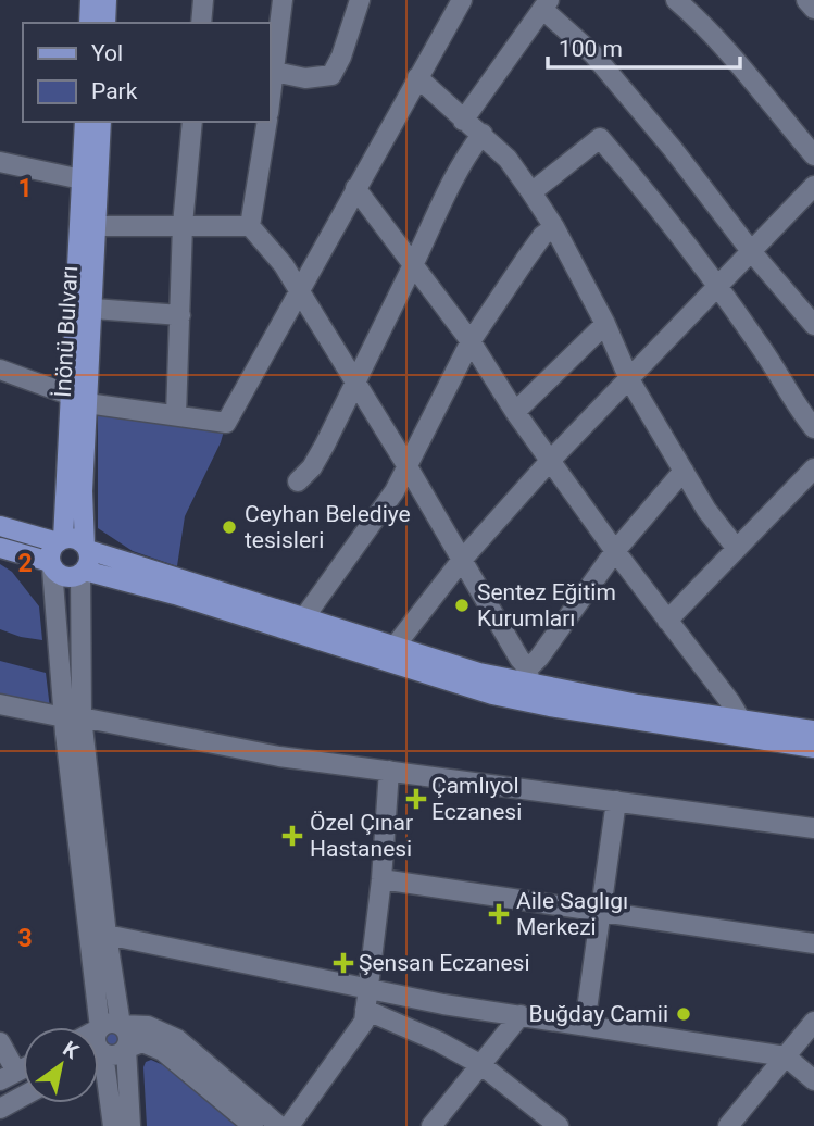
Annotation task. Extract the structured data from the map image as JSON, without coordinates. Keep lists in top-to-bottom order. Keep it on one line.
{"streets":{"main road":["İnönü Bulvarı"]},"places":{"other":["Ceyhan Belediye tesisleri","Sentez Eğitim Kurumları","Buğday Camii"],"health":["Çamlıyol Eczanesi","Özel Çınar Hastanesi","Aile Saglıgı Merkezi","Şensan Eczanesi"]},"legend":["Yol","Park"],"scale_bar":"100 m","north":"top right","grid":{"rows":["1","2","3"]}}
